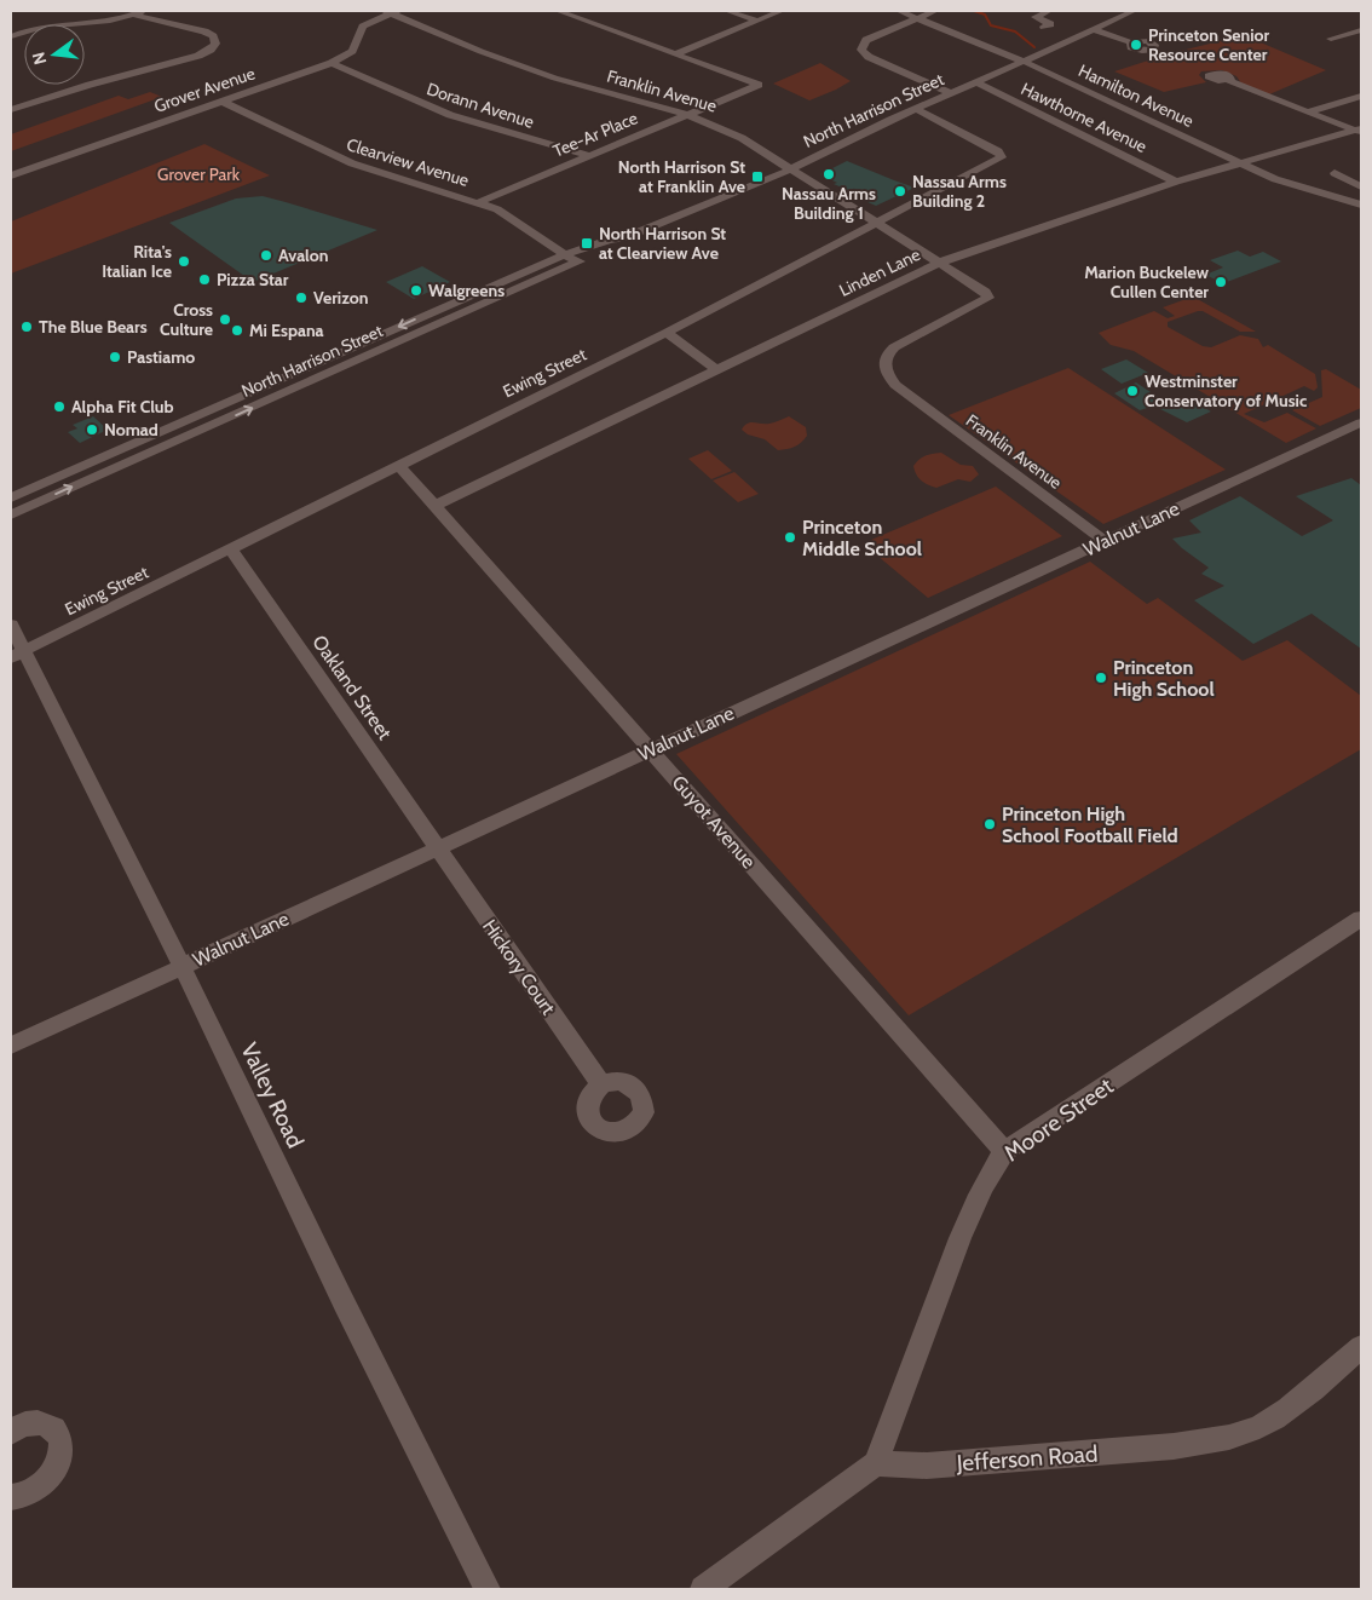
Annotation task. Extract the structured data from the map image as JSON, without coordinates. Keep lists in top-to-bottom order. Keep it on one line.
{"streets":{"street":["Grover Avenue","Franklin Avenue","Hamilton Avenue","Dorann Avenue","North Harrison Street","Hawthorne Avenue","Tee-Ar Place","Clearview Avenue","Linden Lane","Ewing Street","Walnut Lane","Oakland Street","Guyot Avenue","Hickory Court","Valley Road","Moore Street","Jefferson Road"]},"crossings":[["Grover Avenue","Franklin Avenue"],["Grover Avenue","Dorann Avenue"],["Grover Avenue","Clearview Avenue"],["Franklin Avenue","North Harrison Street"],["Franklin Avenue","Tee-Ar Place"],["Franklin Avenue","Linden Lane"],["Franklin Avenue","Ewing Street"],["Franklin Avenue","Walnut Lane"],["Hamilton Avenue","North Harrison Street"],["Hamilton Avenue","Linden Lane"],["Dorann Avenue","Tee-Ar Place"],["North Harrison Street","Hawthorne Avenue"],["North Harrison Street","Clearview Avenue"],["North Harrison Street","Ewing Street"],["Hawthorne Avenue","Linden Lane"],["Tee-Ar Place","Clearview Avenue"],["Linden Lane","Guyot Avenue"],["Ewing Street","Oakland Street"],["Ewing Street","Guyot Avenue"],["Ewing Street","Valley Road"],["Walnut Lane","Oakland Street"],["Walnut Lane","Guyot Avenue"],["Walnut Lane","Hickory Court"],["Walnut Lane","Valley Road"],["Oakland Street","Hickory Court"],["Guyot Avenue","Moore Street"],["Moore Street","Jefferson Road"]],"parks":["Grover Park"],"places":{"other":["Princeton Senior Resource Center","Nassau Arms Building 1","Nassau Arms Building 2","Avalon","Rita's Italian Ice","Pizza Star","Marion Buckelew Cullen Center","Walgreens","Verizon","Cross Culture","The Blue Bears","Mi Espana","Pastiamo","Westminster Conservatory of Music","Alpha Fit Club","Nomad","Princeton Middle School","Princeton High School","Princeton High School Football Field"],"transit":["North Harrison St at Franklin Ave","North Harrison St at Clearview Ave"]},"north":"left"}
